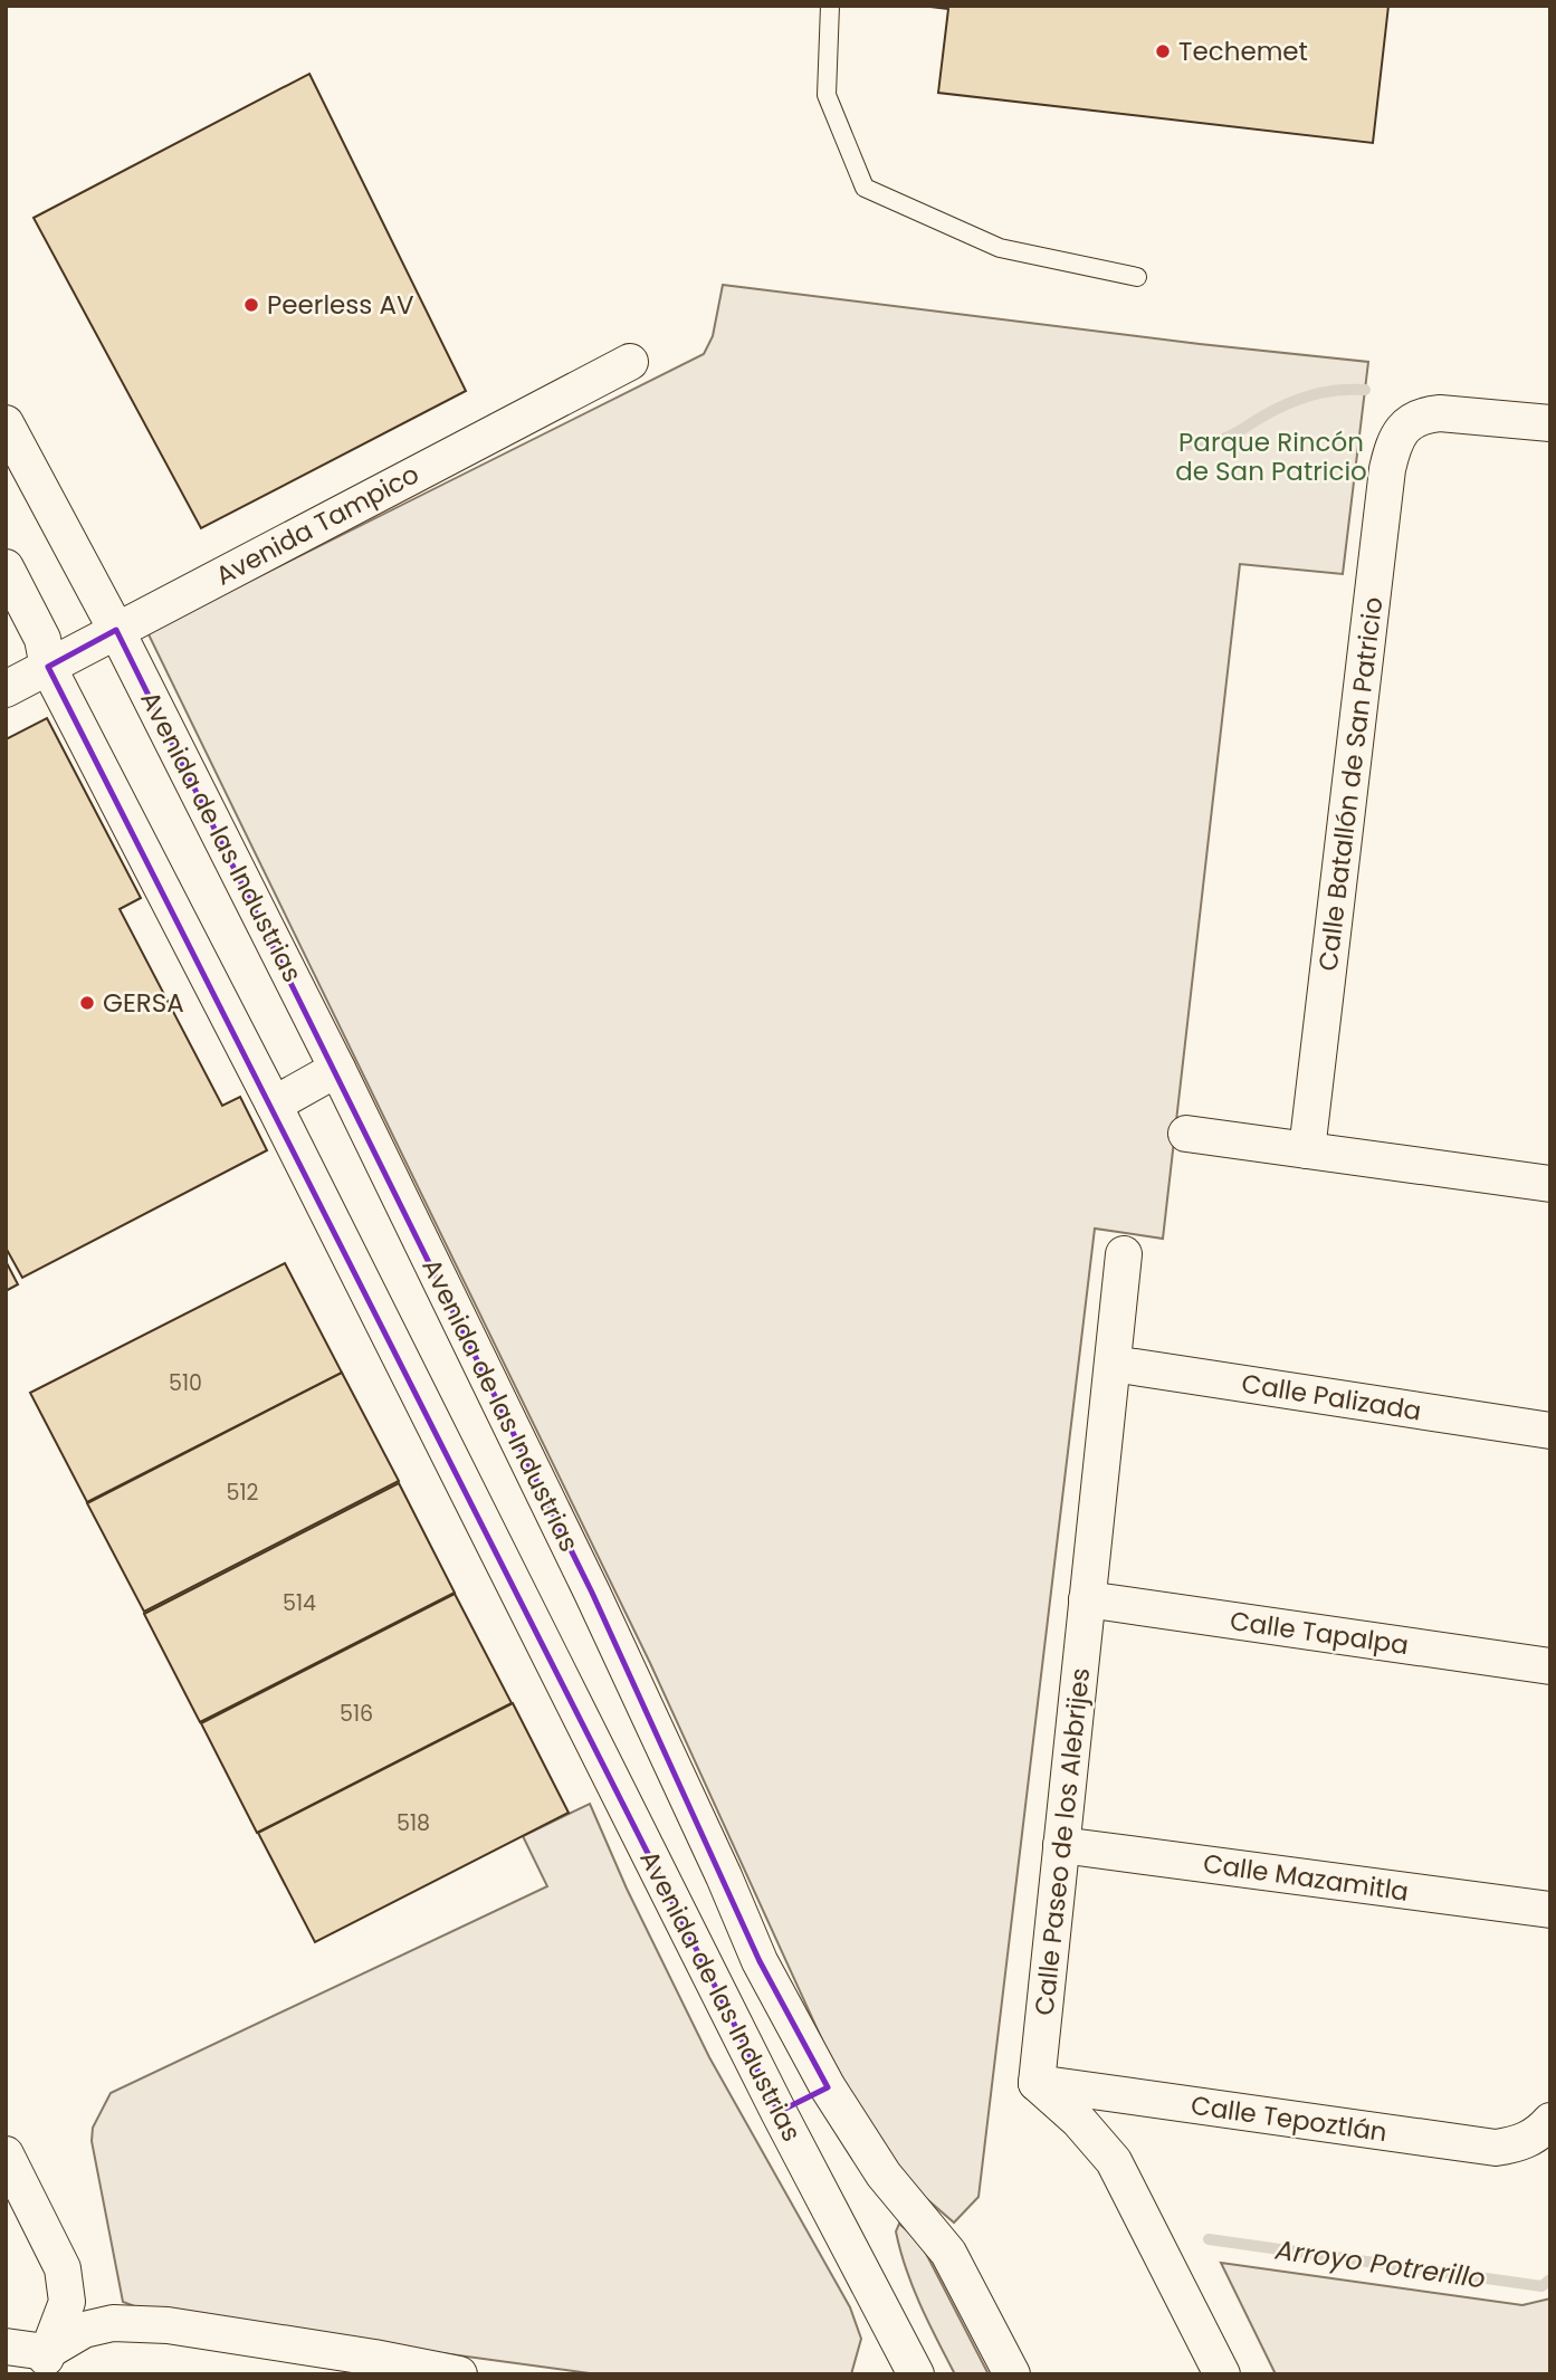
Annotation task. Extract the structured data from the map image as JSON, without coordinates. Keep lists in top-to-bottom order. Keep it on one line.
{"streets":{"street":["Avenida Tampico","Calle Batallón de San Patricio","Avenida de las Industrias","Calle Palizada","Calle Tapalpa","Calle Paseo de los Alebrijes","Calle Mazamitla","Calle Tepoztlán"]},"crossings":[["Avenida Tampico","Avenida de las Industrias"],["Calle Palizada","Calle Paseo de los Alebrijes"],["Calle Tapalpa","Calle Paseo de los Alebrijes"],["Calle Paseo de los Alebrijes","Calle Mazamitla"],["Calle Paseo de los Alebrijes","Calle Tepoztlán"]],"water":["Arroyo Potrerillo"],"parks":["Parque Rincón de San Patricio"],"places":["Techemet","Peerless AV","GERSA"],"house_numbers":["510","512","514","516","518"]}
